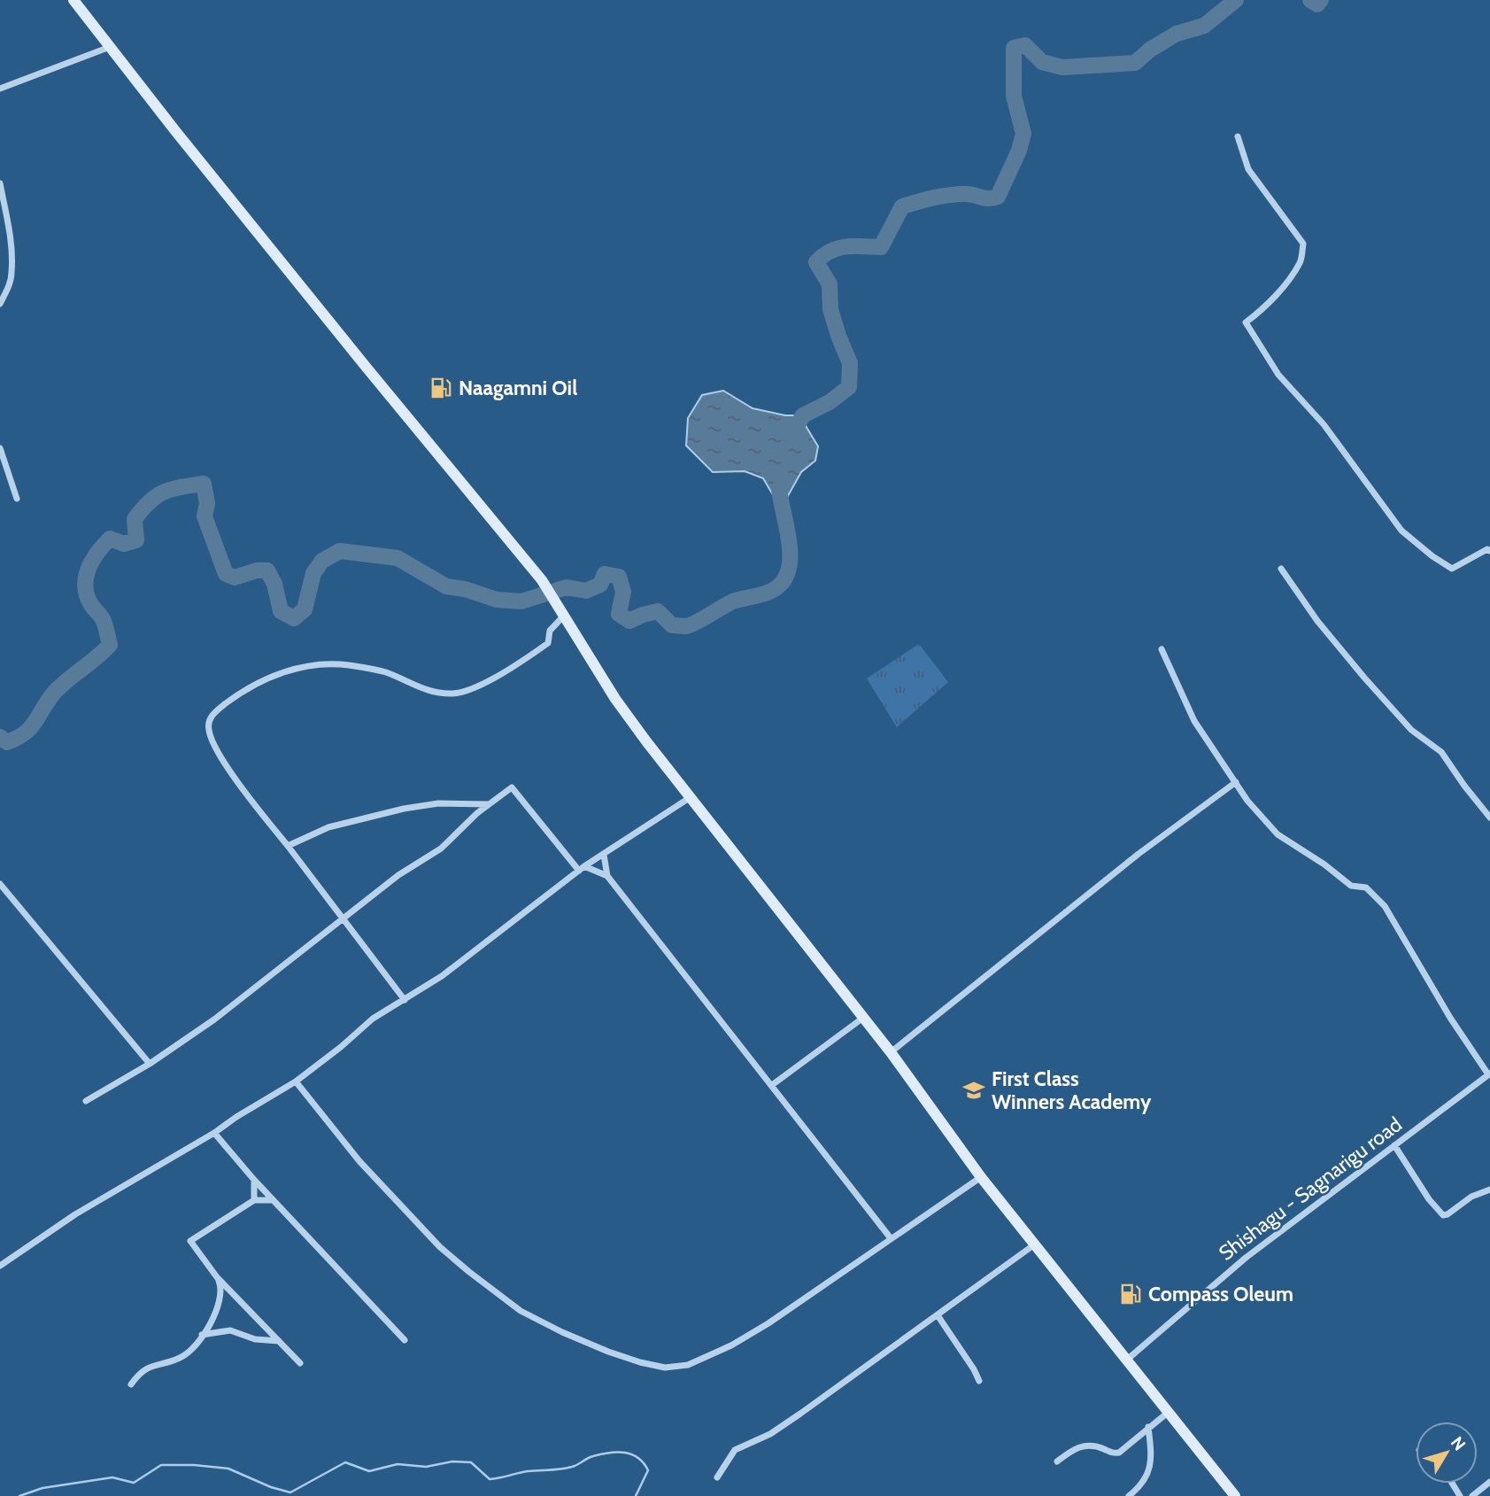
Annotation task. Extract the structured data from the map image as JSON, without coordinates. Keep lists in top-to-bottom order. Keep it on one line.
{"streets":{"street":["Shishagu - Sagnarigu road"]},"places":{"fuel station":["Naagamni Oil","Compass Oleum"],"school or university":["First Class Winners Academy"]},"north":"top right"}
